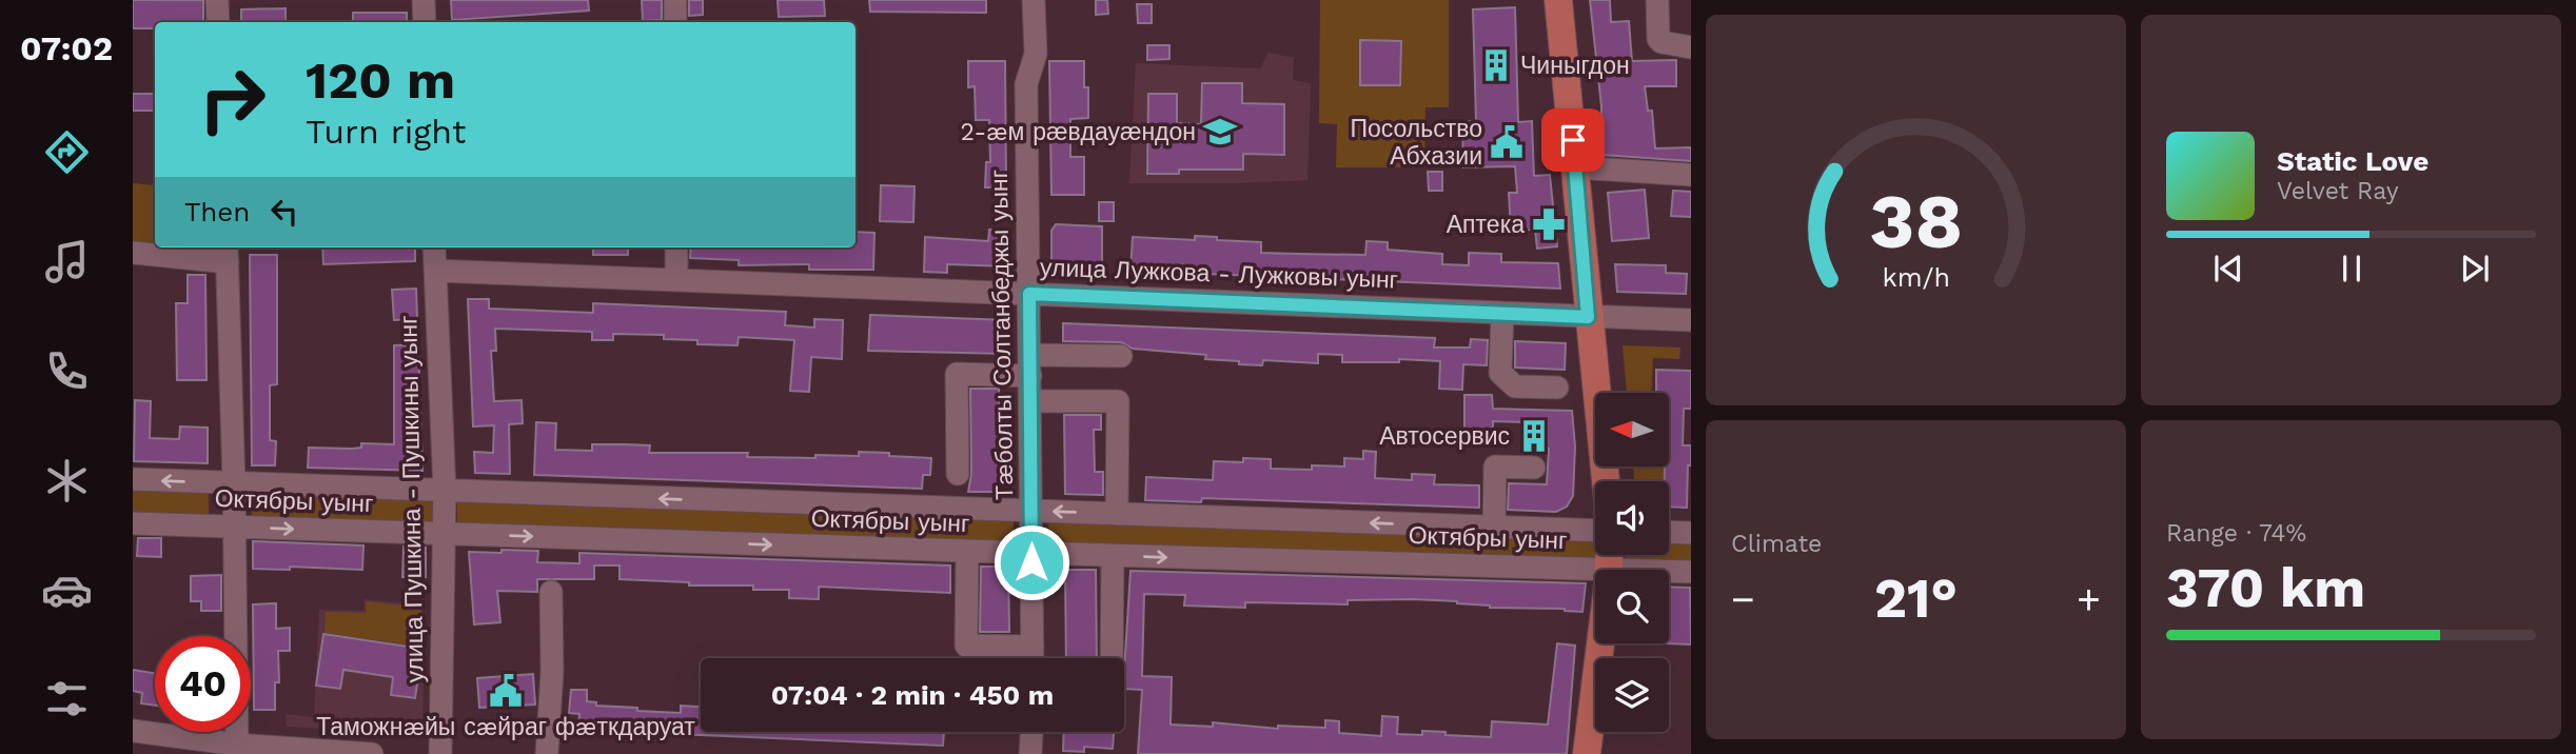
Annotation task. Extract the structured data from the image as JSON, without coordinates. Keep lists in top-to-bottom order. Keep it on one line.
{"streets":{"street":["улица Лужкова - Лужковы уынг","Тæболты Солтанбеджы уынг","улица Пушкина - Пушкины уынг","Октябры уынг"]},"crossings":[["улица Лужкова - Лужковы уынг","Тæболты Солтанбеджы уынг"],["улица Лужкова - Лужковы уынг","улица Пушкина - Пушкины уынг"],["Тæболты Солтанбеджы уынг","Октябры уынг"],["улица Пушкина - Пушкины уынг","Октябры уынг"]],"places":{"building":["Чиныгдон","Автосервис"],"school or university":["2-æм рӕвдауӕндон"],"public building":["Посольство Абхазии","Таможнæйы сæйраг фæткдаруат"],"pharmacy":["Аптека"]},"north":"left","page":{"tabs":"07:02","turn":["120 m","Turn right"],"song":["Static Love","Velvet Ray"],"then":"Then","tile":["Climate",["Range · 74%","370 km"]],"heat":["−","21°","+"],"limit":"40","trip":"07:04 · 2 min · 450 m","gauge":["38","km/h"]}}
